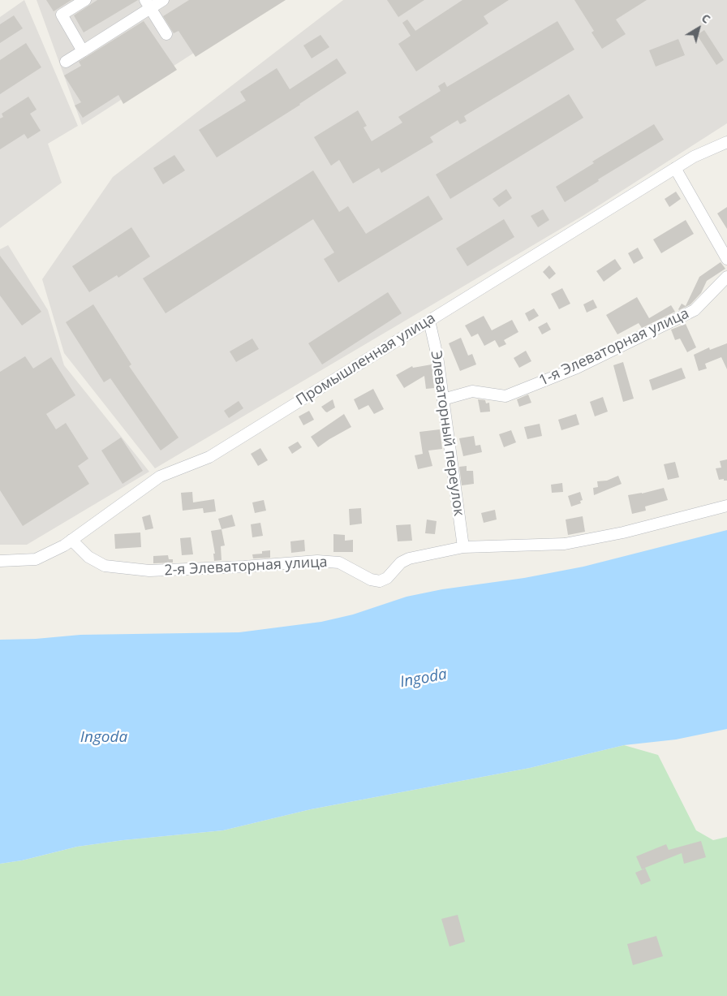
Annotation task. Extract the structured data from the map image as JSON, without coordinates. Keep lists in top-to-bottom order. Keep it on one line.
{"streets":{"street":["1-я Элеваторная улица","Промышленная улица","Элеваторный переулок","2-я Элеваторная улица"]},"crossings":[["1-я Элеваторная улица","Элеваторный переулок"],["Промышленная улица","Элеваторный переулок"],["Промышленная улица","2-я Элеваторная улица"],["Элеваторный переулок","2-я Элеваторная улица"]],"water":["Ingoda"],"north":"top right"}
